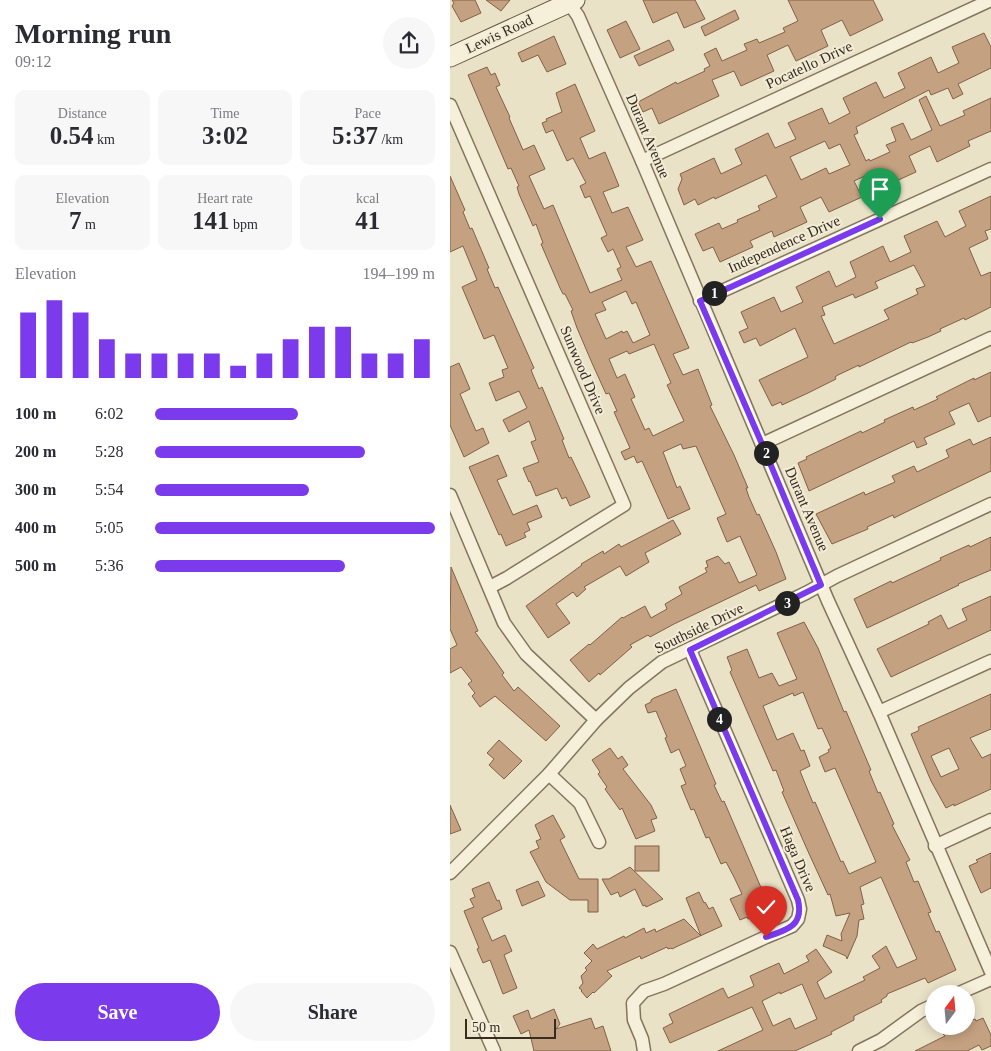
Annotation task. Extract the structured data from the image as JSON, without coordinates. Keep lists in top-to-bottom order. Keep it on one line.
{"streets":{"street":["Lewis Road","Pocatello Drive","Durant Avenue","Independence Drive","Sunwood Drive","Southside Drive","Haga Drive"]},"crossings":[["Lewis Road","Durant Avenue"],["Pocatello Drive","Durant Avenue"],["Durant Avenue","Independence Drive"],["Durant Avenue","Southside Drive"],["Southside Drive","Haga Drive"]],"scale_bar":"50 m","north":"top","page":{"heading":["Morning run","09:12"],"stats":[["Distance","0.54 km"],["Time","3:02"],["Pace","5:37 /km"],["Elevation","7 m"],["Heart rate","141 bpm"],["kcal","41"]],"chart":["Elevation","194–199 m"],"pins":["1","2","3","4"],"list":[{"name":"100 m","note":"6:02"},{"name":"200 m","note":"5:28"},{"name":"300 m","note":"5:54"},{"name":"400 m","note":"5:05"},{"name":"500 m","note":"5:36"}],"buttons":["Save","Share"],"scale":"50 m"}}
